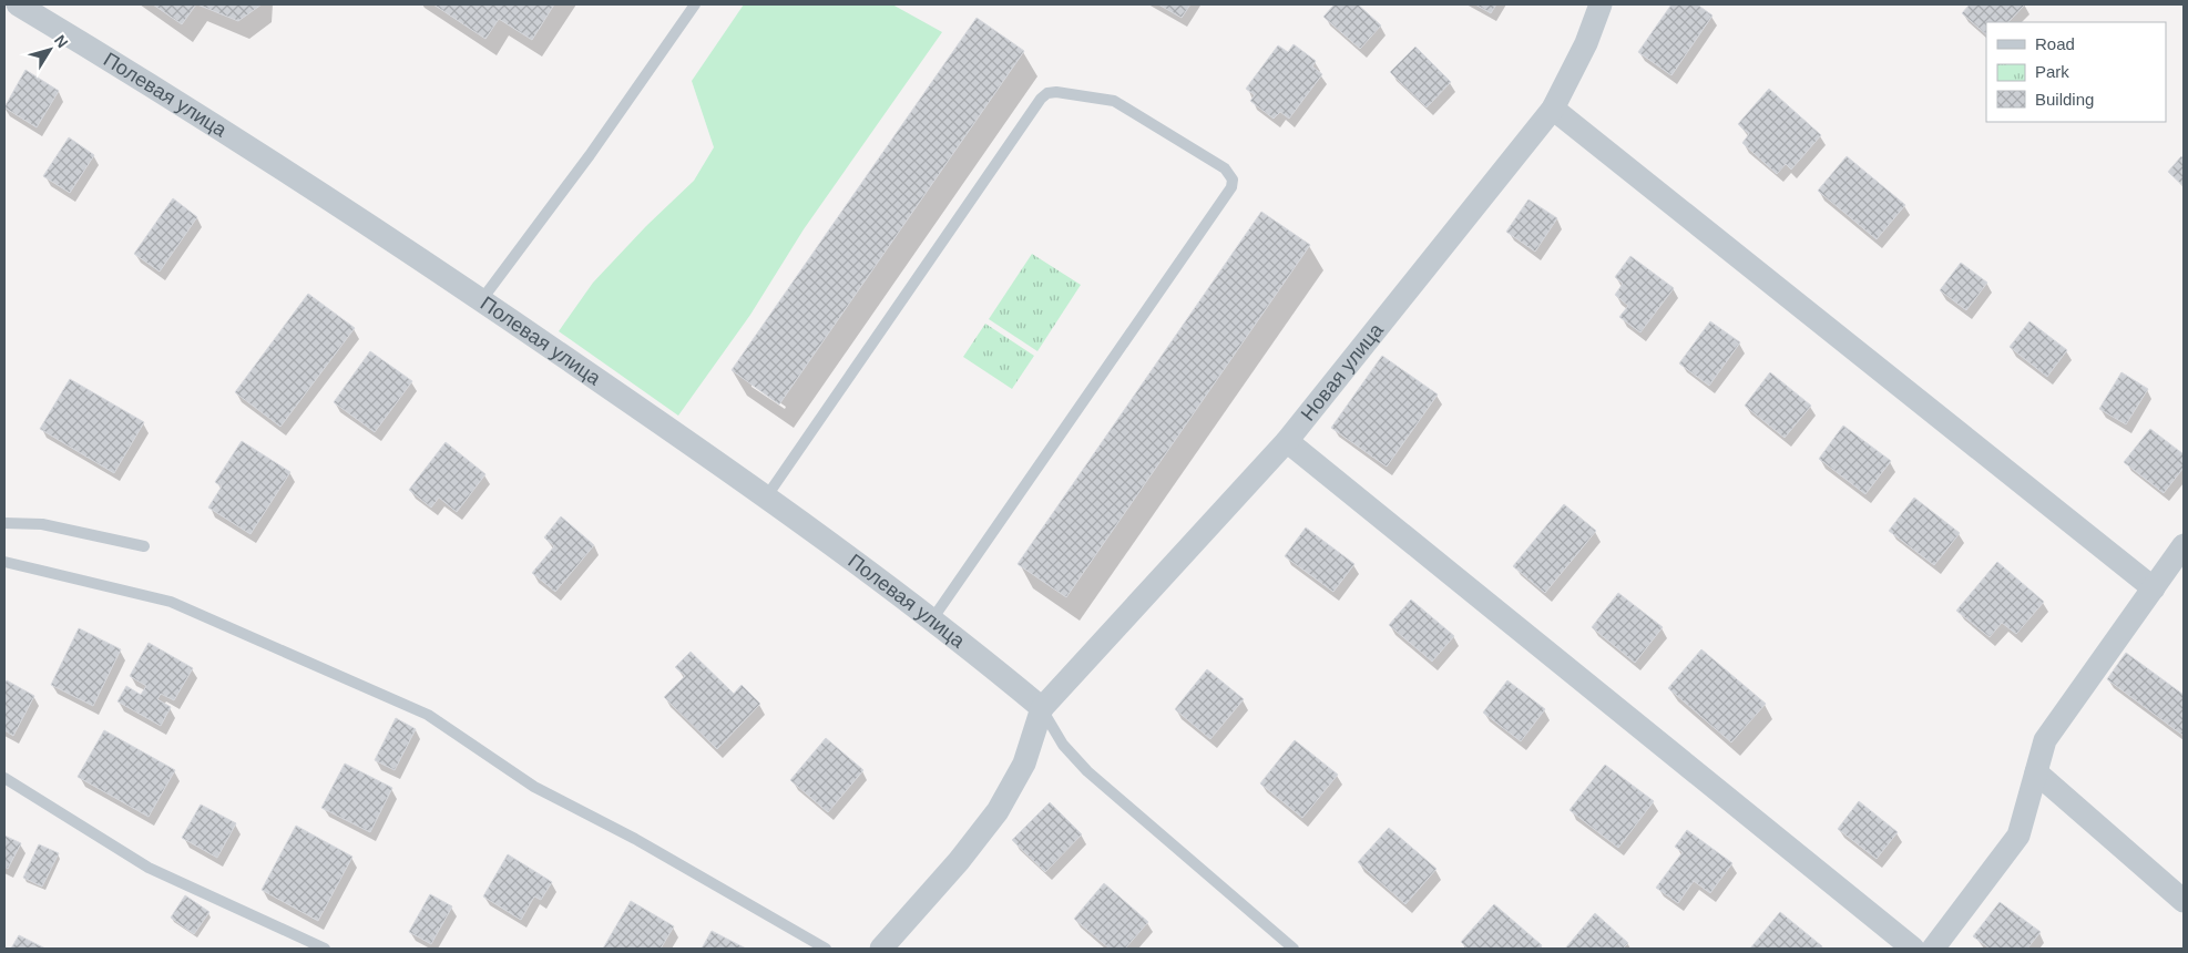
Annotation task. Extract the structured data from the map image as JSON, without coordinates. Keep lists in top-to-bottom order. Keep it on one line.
{"streets":{"street":["Полевая улица","Новая улица"]},"crossings":[["Полевая улица","Новая улица"]],"legend":["Road","Park","Building"],"north":"top right"}
